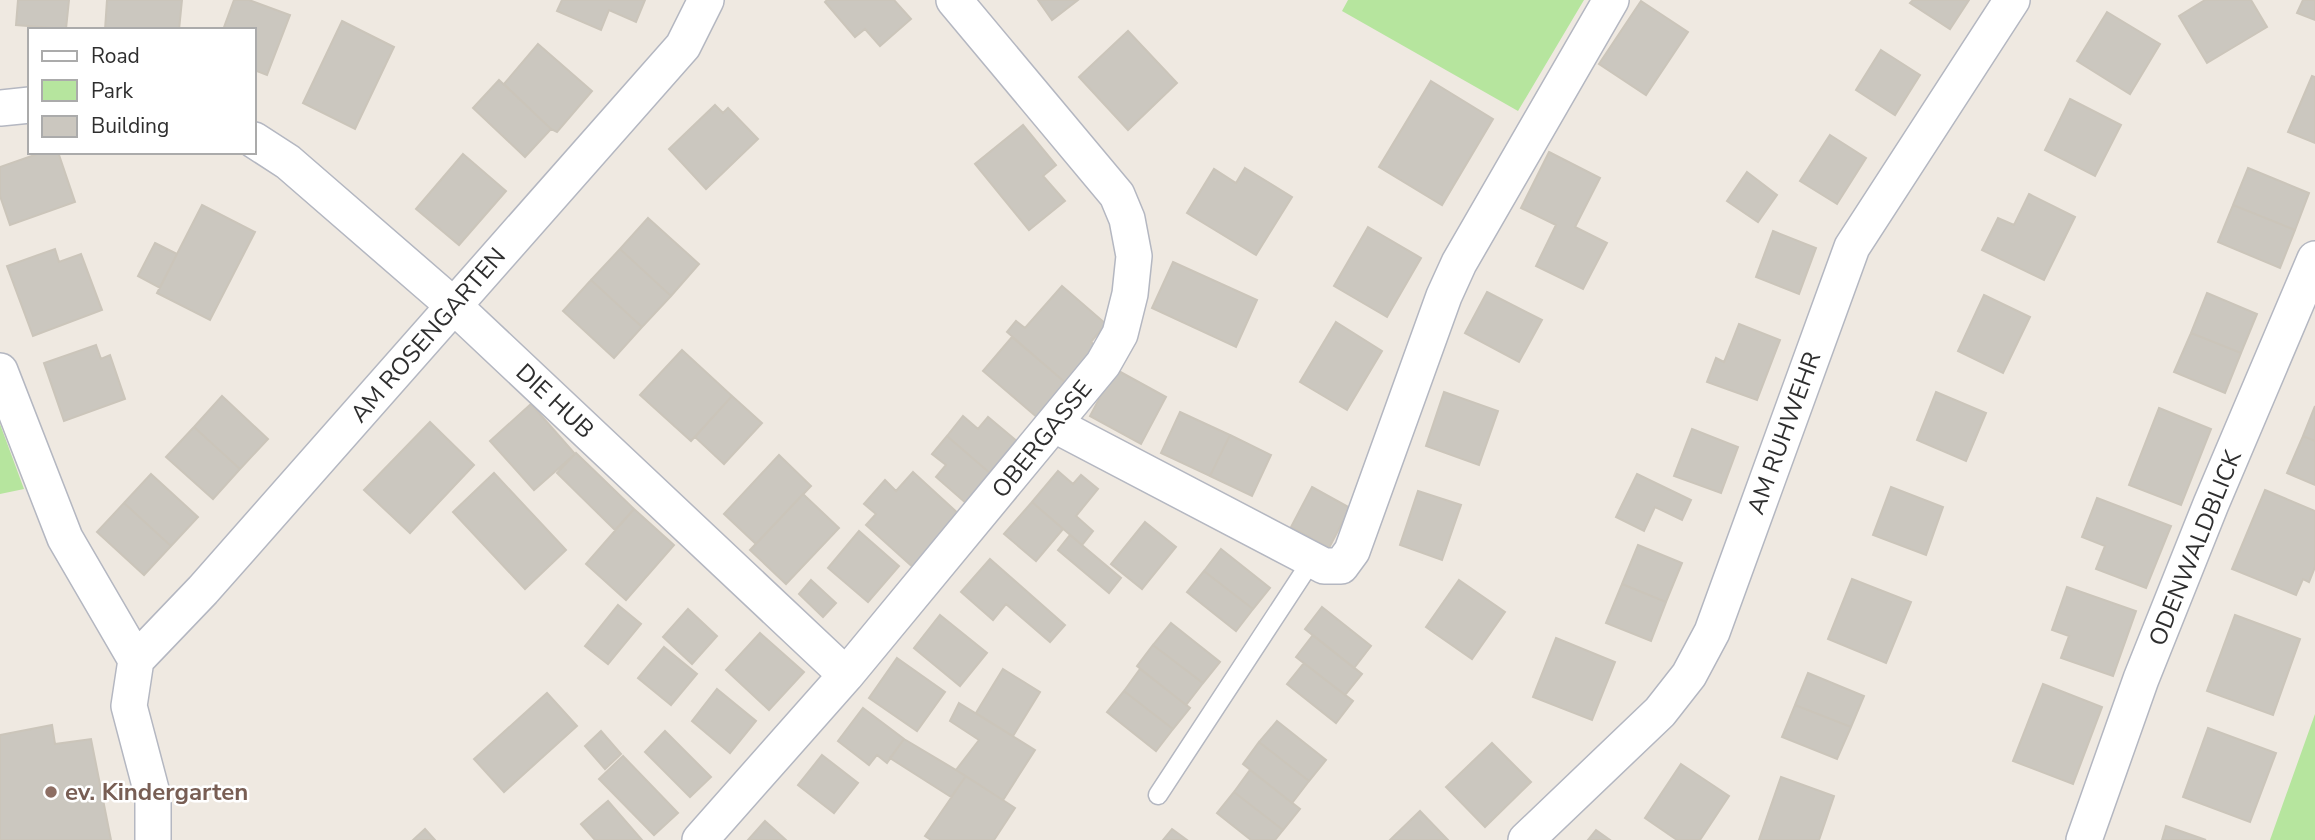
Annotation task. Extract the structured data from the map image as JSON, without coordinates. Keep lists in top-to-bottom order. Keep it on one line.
{"streets":{"street":["AM ROSENGARTEN","DIE HUB","AM RUHWEHR","OBERGASSE","ODENWALDBLICK"]},"crossings":[["AM ROSENGARTEN","DIE HUB"],["DIE HUB","OBERGASSE"]],"places":["ev. Kindergarten"],"legend":["Road","Park","Building"]}
